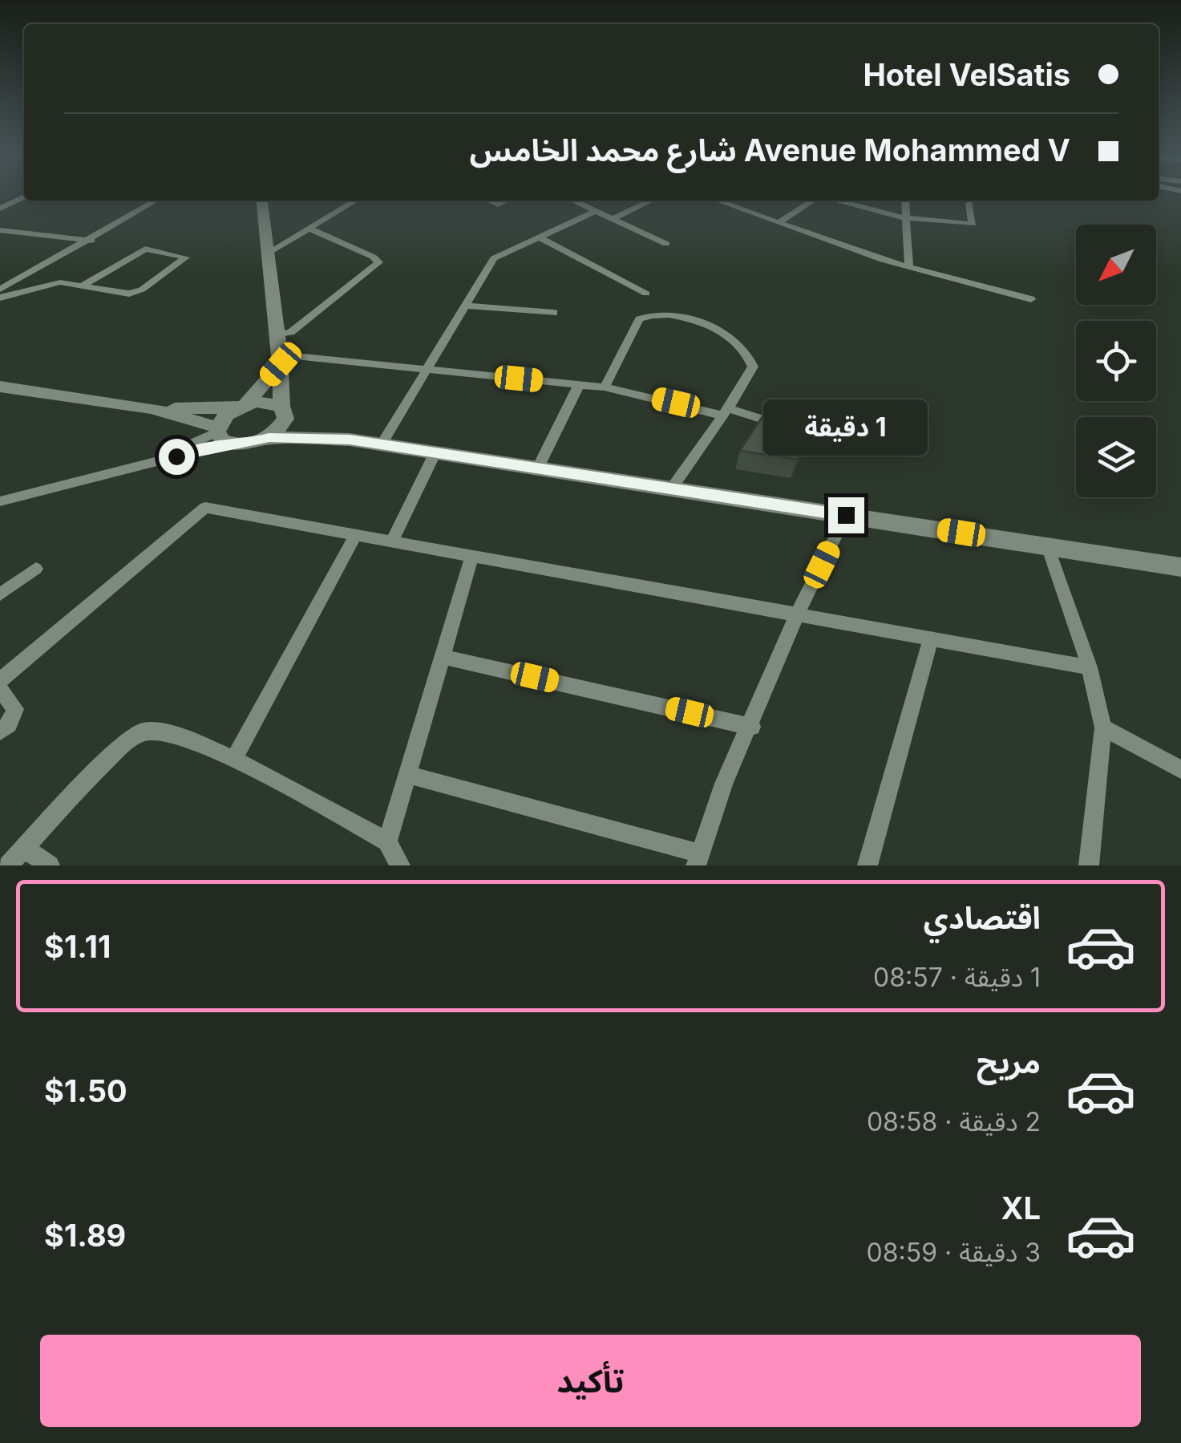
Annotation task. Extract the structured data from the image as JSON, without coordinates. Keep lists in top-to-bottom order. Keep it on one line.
{"north":"bottom left","page":{"banner":["Hotel VelSatis","Avenue Mohammed V شارع محمد الخامس"],"bubble":"1 دقيقة","list":[{"name":"اقتصادي","note":"1 دقيقة · 08:57","value":"$1.11"},{"name":"مريح","note":"2 دقيقة · 08:58","value":"$1.50"},{"name":"XL","note":"3 دقيقة · 08:59","value":"$1.89"}],"buttons":"تأكيد"}}
